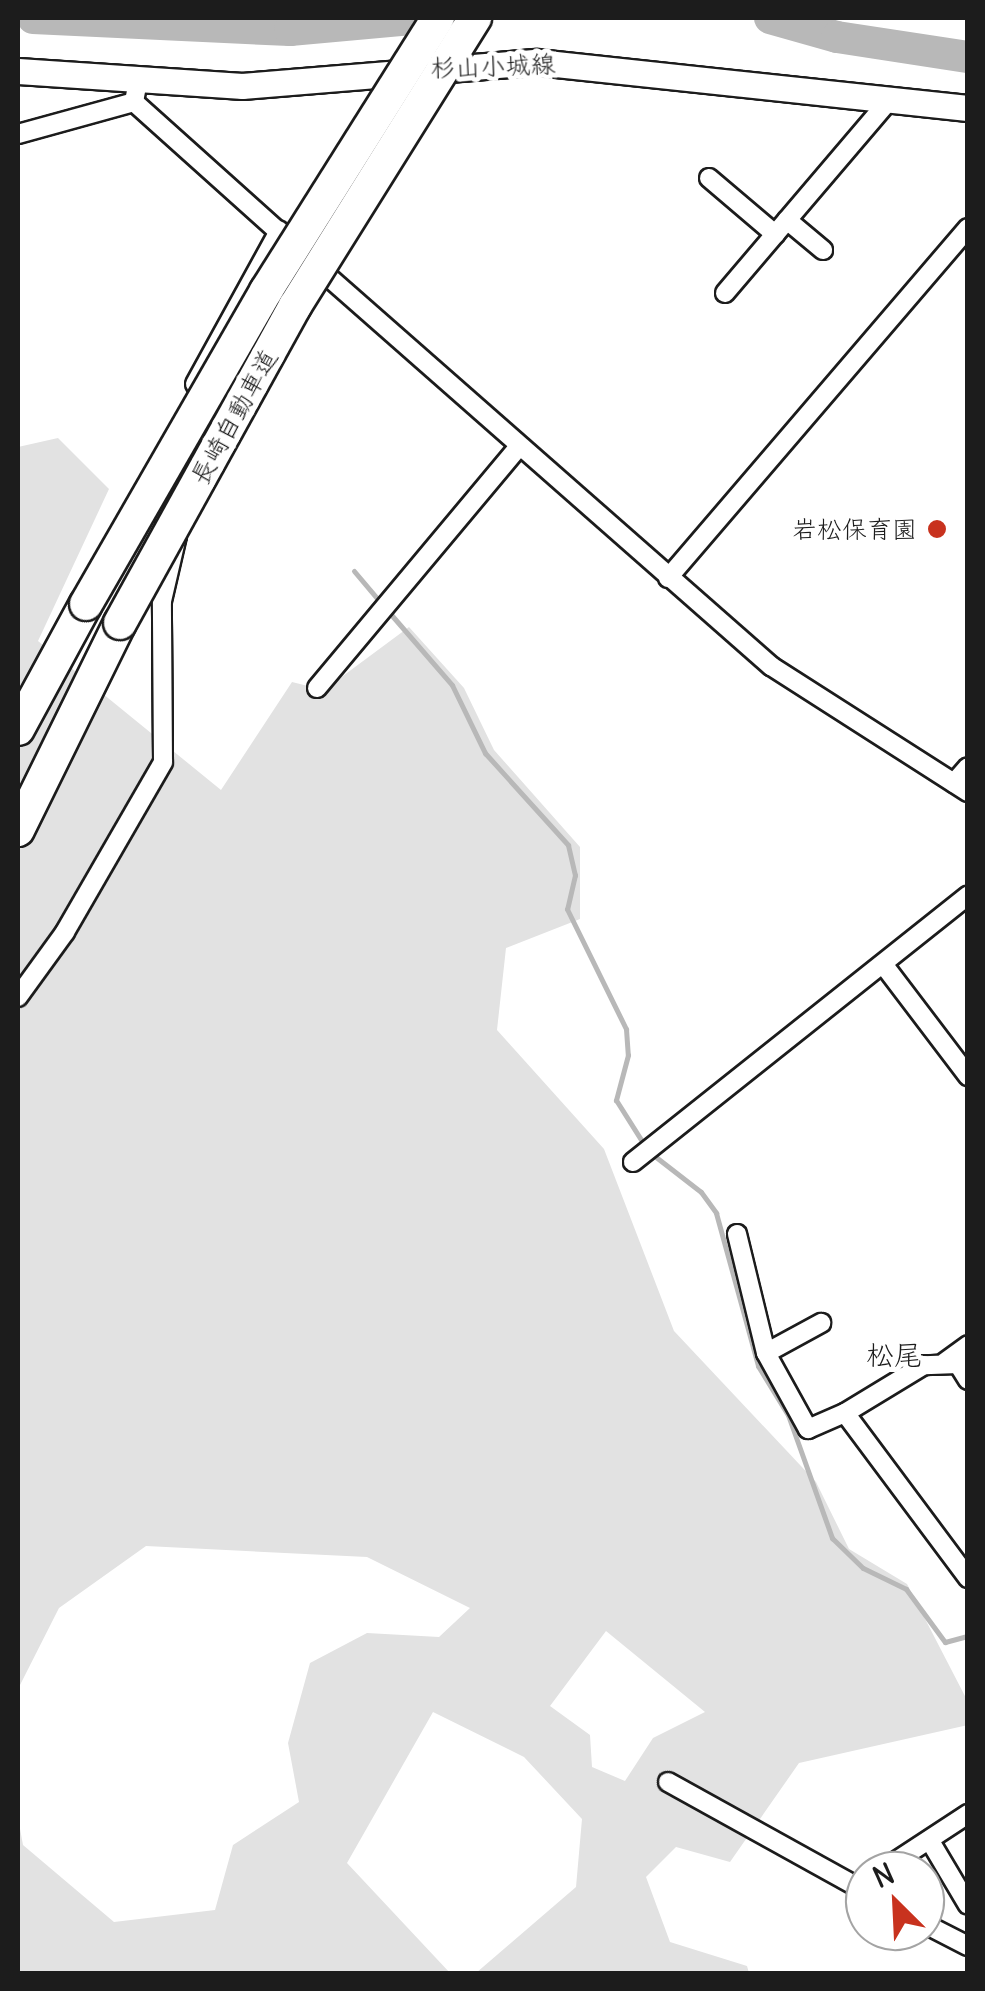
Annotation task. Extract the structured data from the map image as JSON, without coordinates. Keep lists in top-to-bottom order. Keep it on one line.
{"streets":{"highway":["長崎自動車道"],"main road":["杉山小城線"]},"districts":["松尾"],"places":["岩松保育園"],"north":"top left"}
